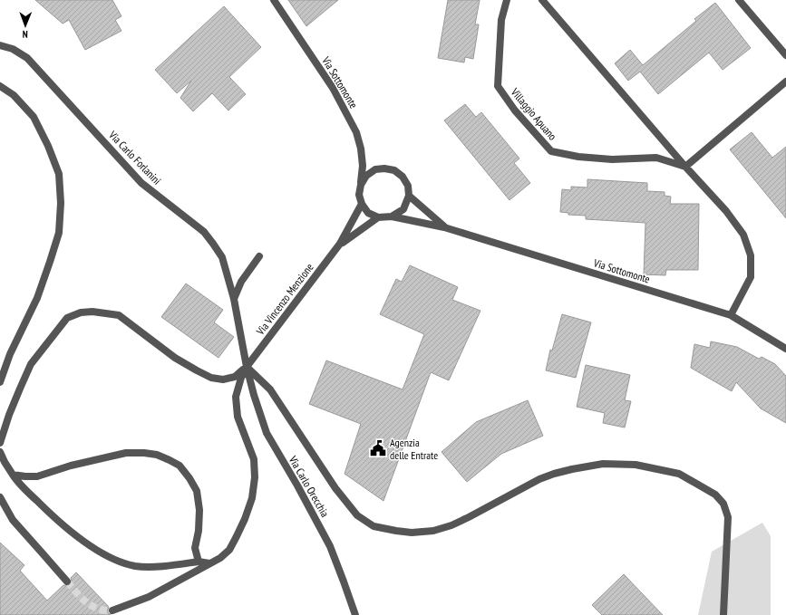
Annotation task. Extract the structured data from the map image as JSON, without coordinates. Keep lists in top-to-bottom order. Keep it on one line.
{"streets":{"street":["Via Sottomonte","Villaggio Apuano","Via Carlo Forlanini","Via Vincenzo Menzione","Via Carlo Orecchia"]},"crossings":[["Via Sottomonte","Via Vincenzo Menzione"],["Via Carlo Forlanini","Via Vincenzo Menzione"],["Via Carlo Forlanini","Via Carlo Orecchia"],["Via Vincenzo Menzione","Via Carlo Orecchia"]],"places":{"public building":["Agenzia delle Entrate"]},"north":"bottom"}
